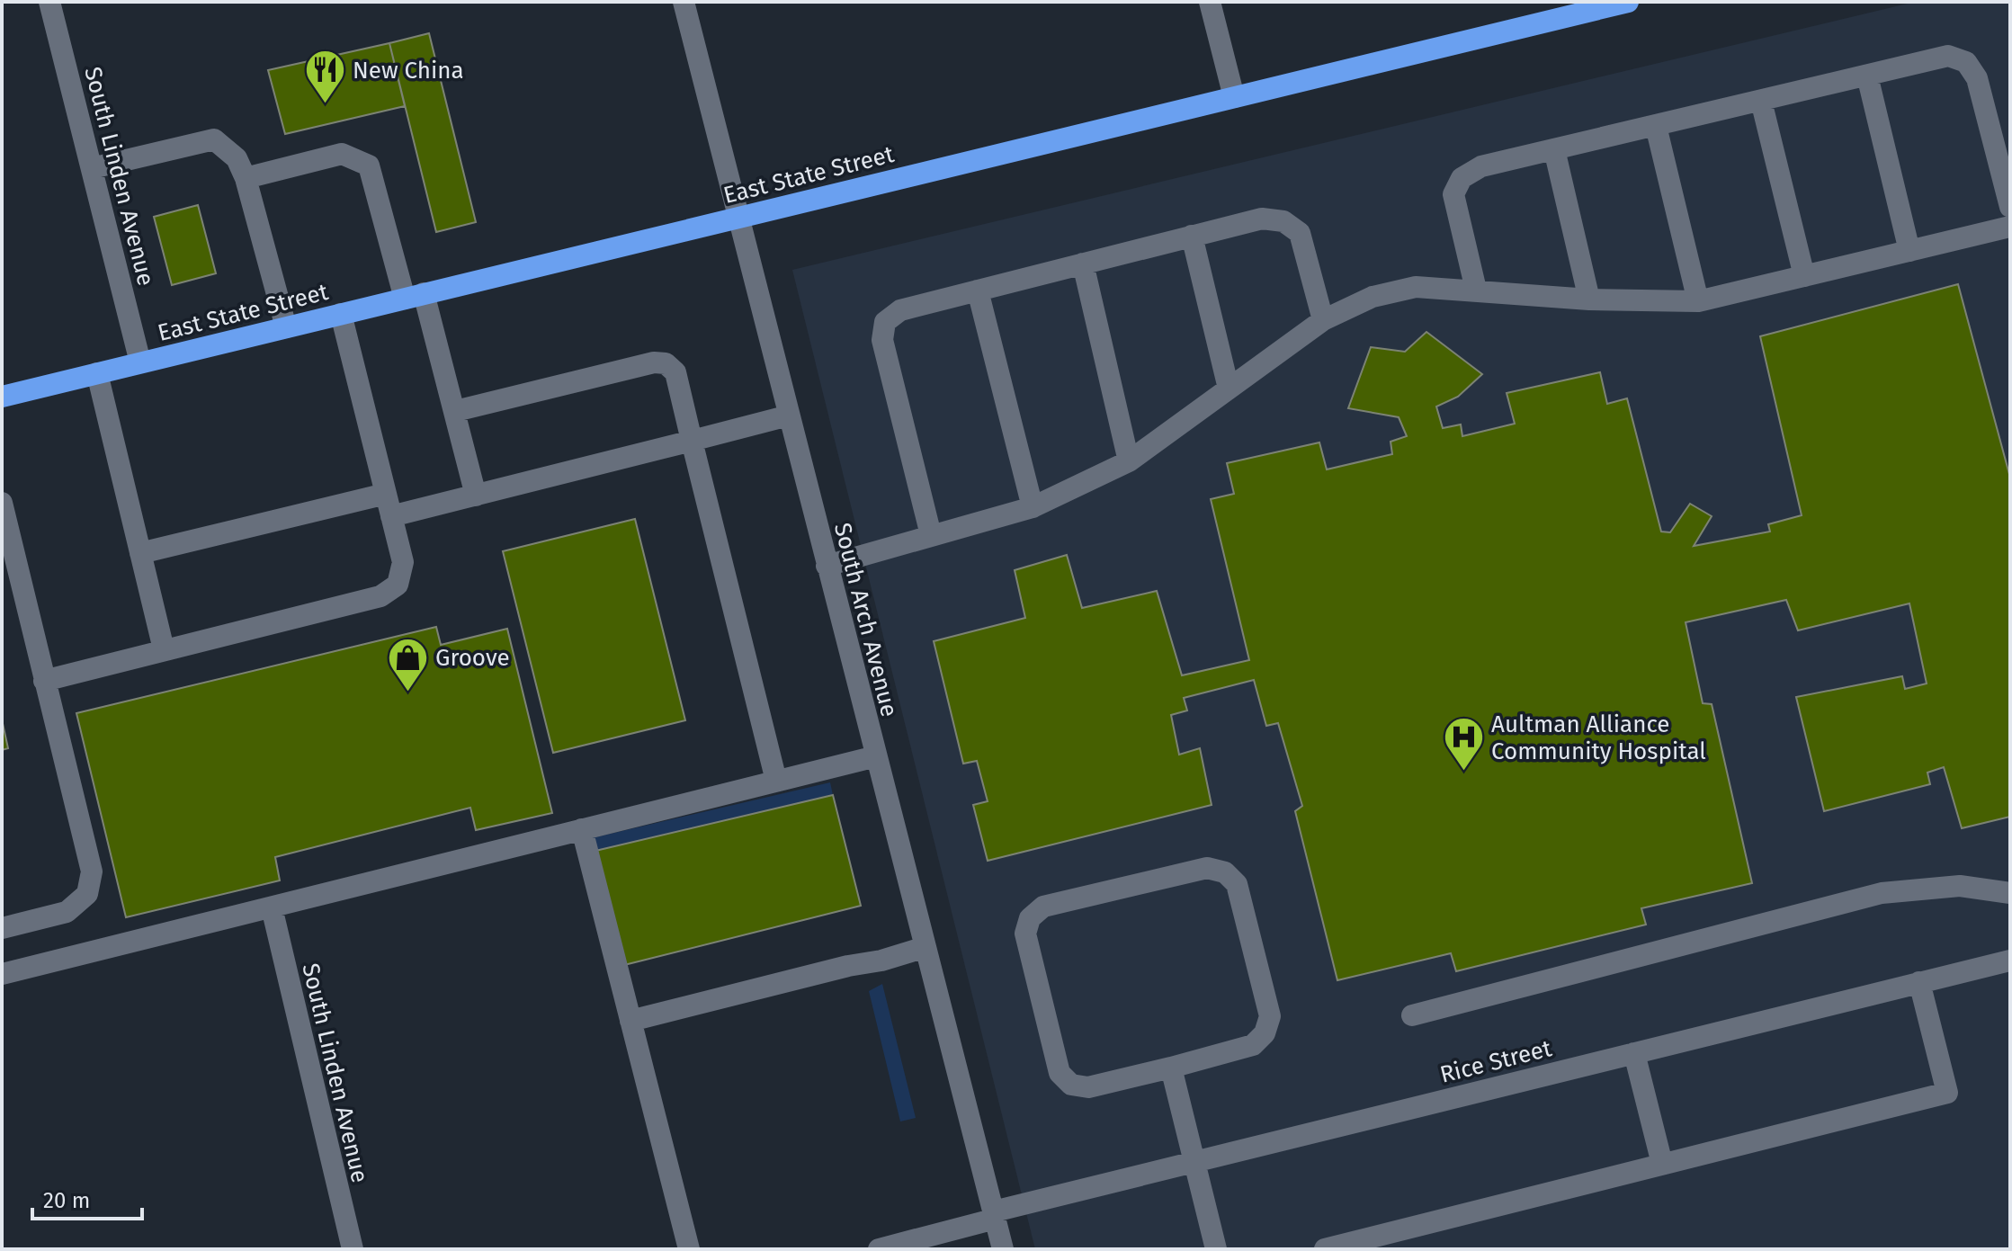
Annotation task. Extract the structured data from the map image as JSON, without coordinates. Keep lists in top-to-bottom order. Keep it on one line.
{"streets":{"highway":["East State Street"],"street":["South Linden Avenue","South Arch Avenue","Rice Street"]},"crossings":[["East State Street","South Linden Avenue"],["East State Street","South Arch Avenue"],["South Arch Avenue","Rice Street"]],"places":{"restaurant":["New China"],"shop":["Groove"],"hospital":["Aultman Alliance Community Hospital"]},"scale_bar":"20 m"}
